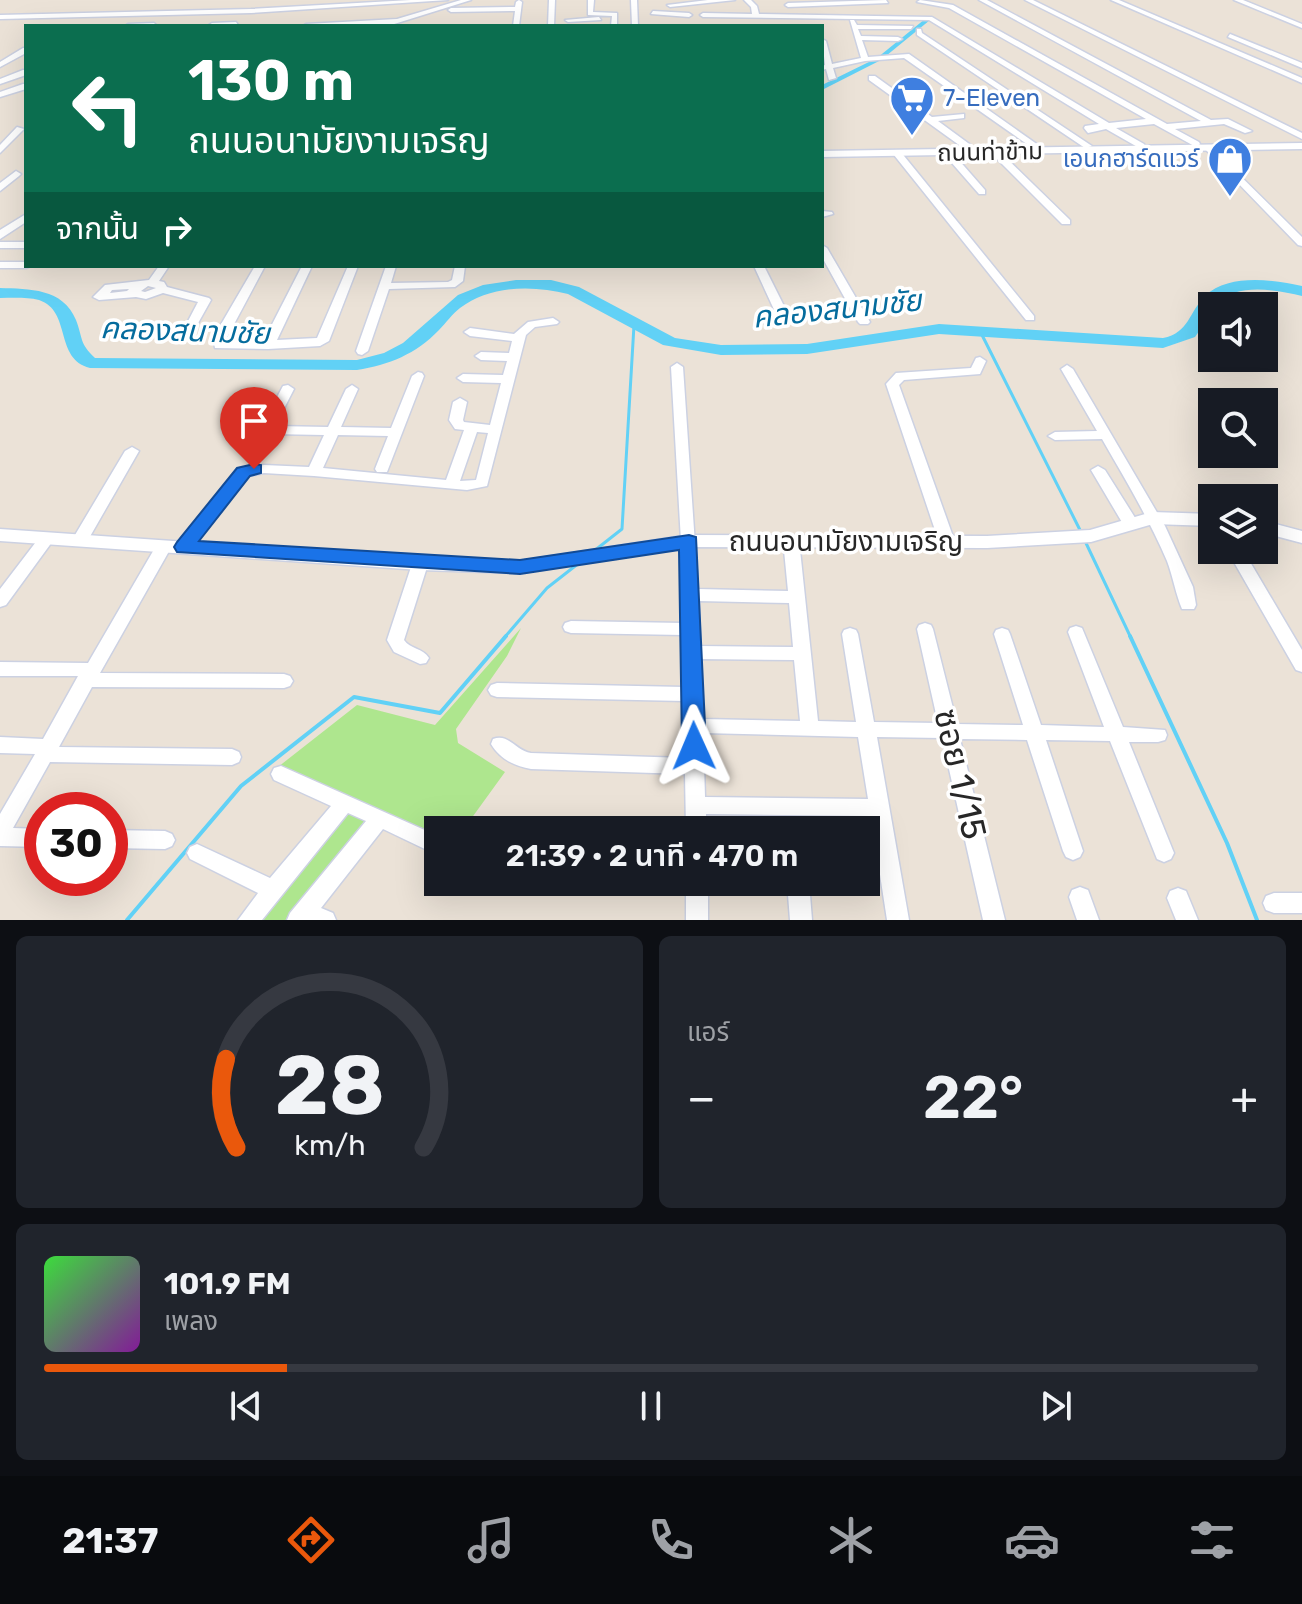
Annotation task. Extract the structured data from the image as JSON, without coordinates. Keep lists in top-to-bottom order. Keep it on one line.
{"streets":{"street":["ถนนท่าข้าม","ถนนอนามัยงามเจริญ","ซอย 1/15"]},"water":["คลองสนามชัย"],"places":{"supermarket":["7-Eleven"],"shop":["เอนกฮาร์ดแวร์"]},"page":{"turn":["130 m","ถนนอนามัยงามเจริญ"],"then":"จากนั้น","limit":"30","trip":"21:39 · 2 นาที · 470 m","tile":"แอร์","heat":["−","22°","+"],"song":["101.9 FM","เพลง"],"tabs":"21:37","gauge":["28","km/h"]}}
